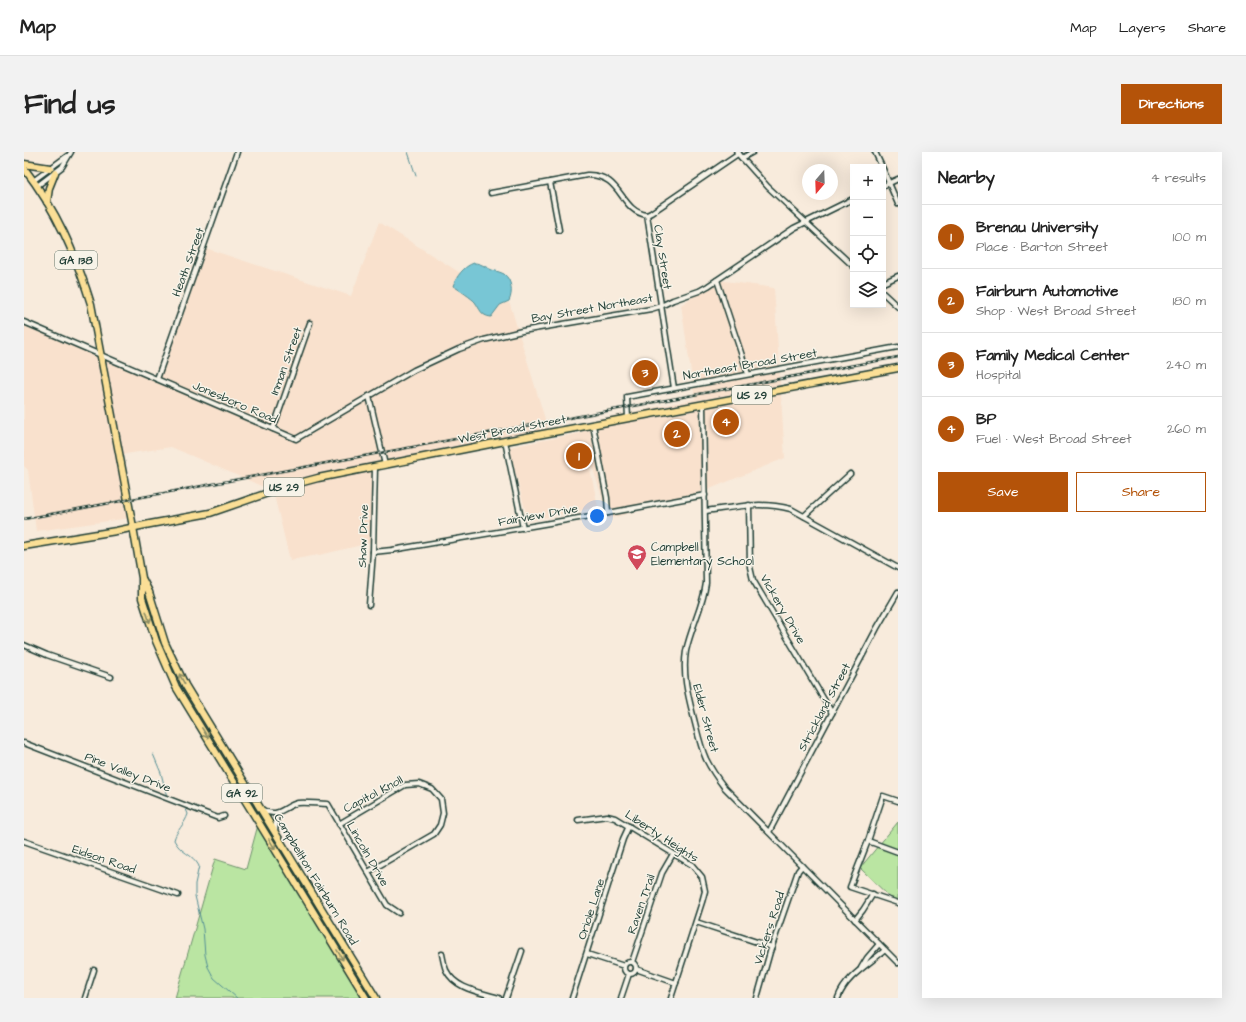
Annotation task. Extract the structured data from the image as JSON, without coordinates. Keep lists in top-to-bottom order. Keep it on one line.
{"streets":{"main road":["GA 138","US 29","West Broad Street","GA 92","Campbellton Fairburn Road"],"street":["Clay Street","Heath Street","Bay Street Northeast","Inman Street","Northeast Broad Street","Jonesboro Road","Fairview Drive","Shaw Drive","Vickery Drive","Strickland Street","Elder Street","Pine Valley Drive","Capitol Knoll","Liberty Heights","Lincoln Drive","Eidson Road","Raven Trail","Oriole Lane","Vickers Road"]},"crossings":[["Clay Street","Bay Street Northeast"],["Clay Street","Northeast Broad Street"],["GA 138","US 29"],["GA 138","Jonesboro Road"],["GA 138","West Broad Street"],["GA 138","Campbellton Fairburn Road"],["Heath Street","Jonesboro Road"],["Bay Street Northeast","Jonesboro Road"],["Inman Street","Jonesboro Road"],["Northeast Broad Street","West Broad Street"],["US 29","West Broad Street"],["US 29","Campbellton Fairburn Road"],["West Broad Street","Shaw Drive"],["West Broad Street","Elder Street"],["West Broad Street","Campbellton Fairburn Road"],["Fairview Drive","Shaw Drive"],["Fairview Drive","Elder Street"],["Vickery Drive","Strickland Street"],["Strickland Street","Elder Street"],["Elder Street","Vickers Road"],["Capitol Knoll","Lincoln Drive"],["Liberty Heights","Raven Trail"],["Liberty Heights","Oriole Lane"]],"places":{"school or university":["Campbell Elementary School"]},"north":"bottom","page":{"header":"Map","nav":["Map","Layers","Share"],"buttons":["Directions",["Save","Share"]],"title":"Find us","heading":["Nearby","4 results"],"map_buttons":["+","−"],"list":[{"mark":"1","name":"Brenau University","note":"Place · Barton Street","value":"100 m"},{"mark":"2","name":"Fairburn Automotive","note":"Shop · West Broad Street","value":"180 m"},{"mark":"3","name":"Family Medical Center","note":"Hospital","value":"240 m"},{"mark":"4","name":"BP","note":"Fuel · West Broad Street","value":"260 m"}],"pins":["3","4","2","1"]}}
